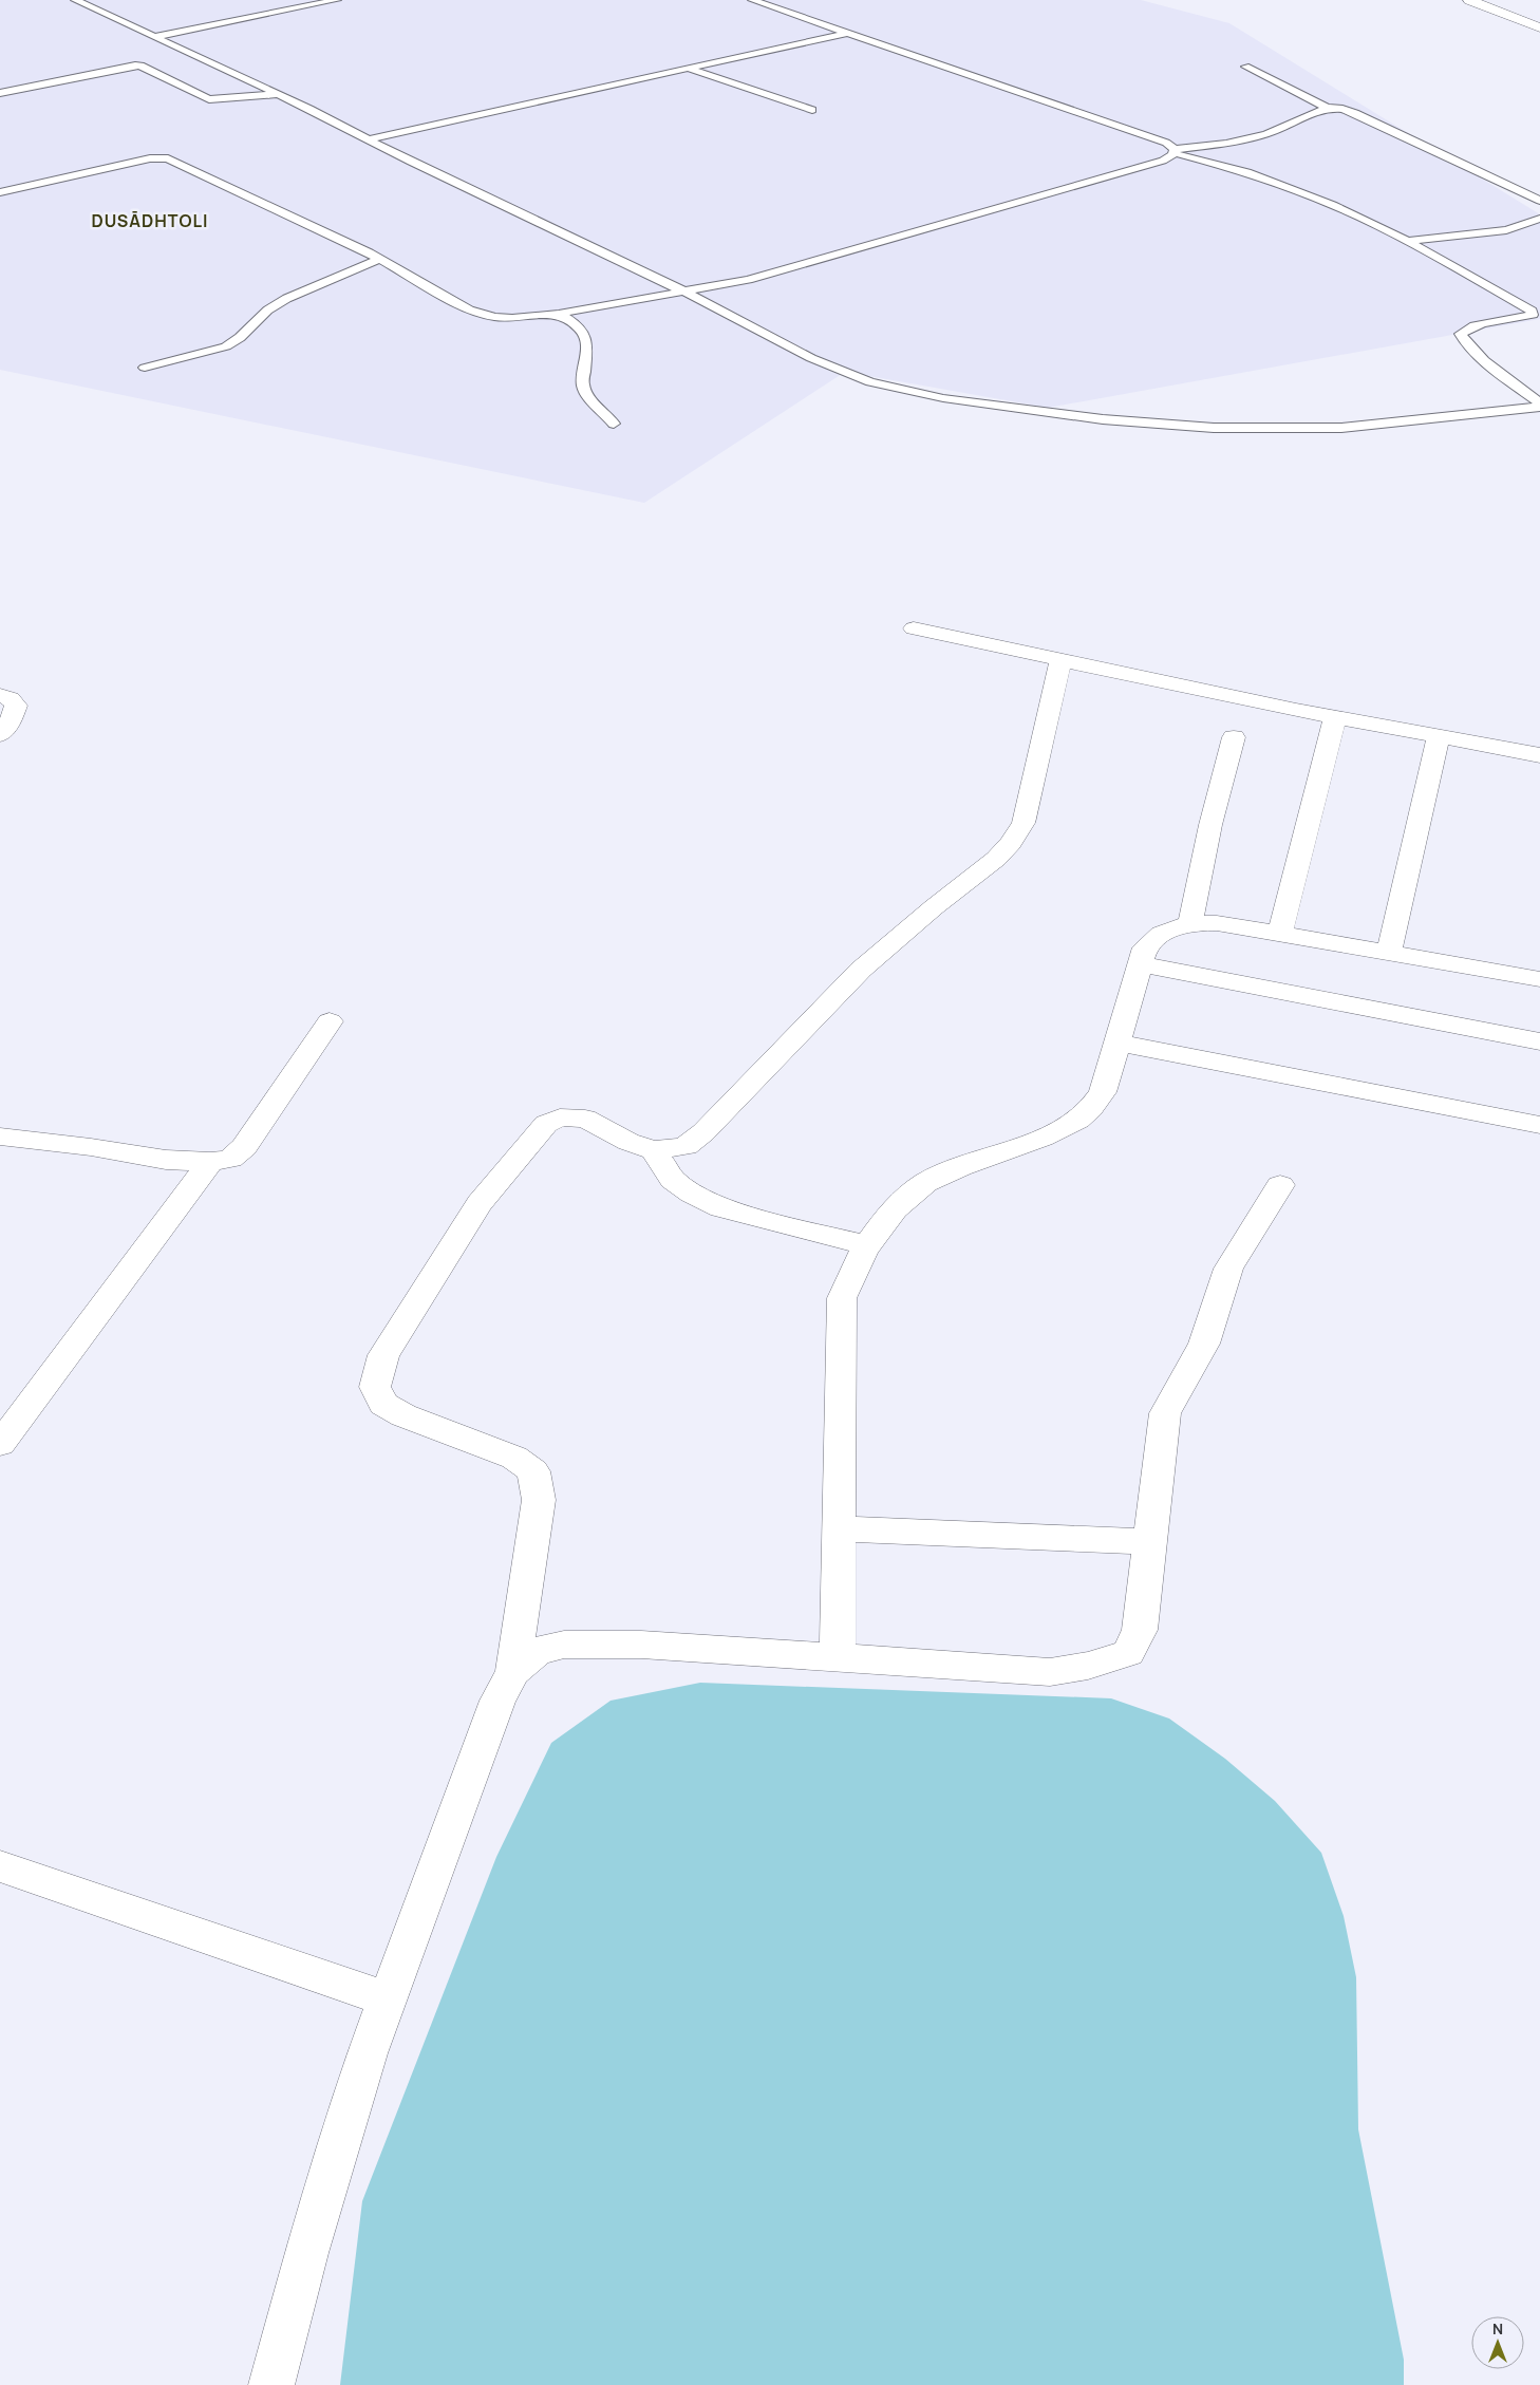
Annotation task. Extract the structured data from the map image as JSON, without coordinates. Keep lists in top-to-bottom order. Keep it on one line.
{"districts":["DUSĀDHTOLI"],"north":"top"}
